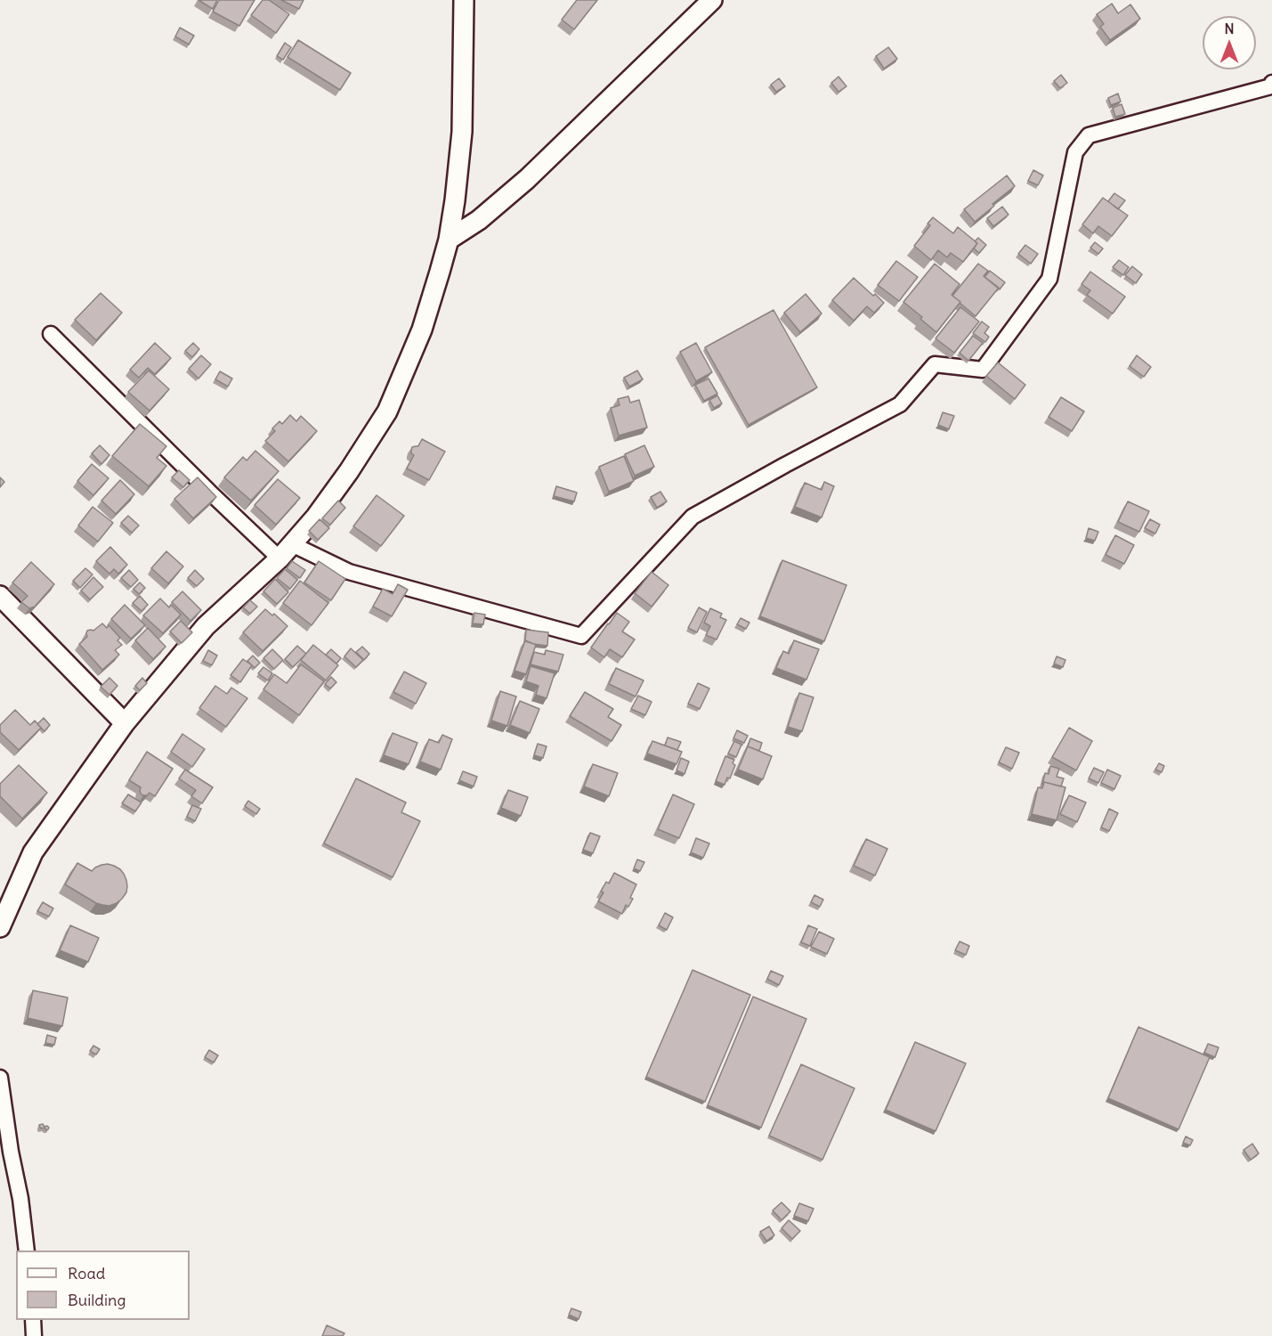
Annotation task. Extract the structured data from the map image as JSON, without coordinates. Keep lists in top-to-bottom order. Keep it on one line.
{"legend":["Road","Building"],"north":"top"}
